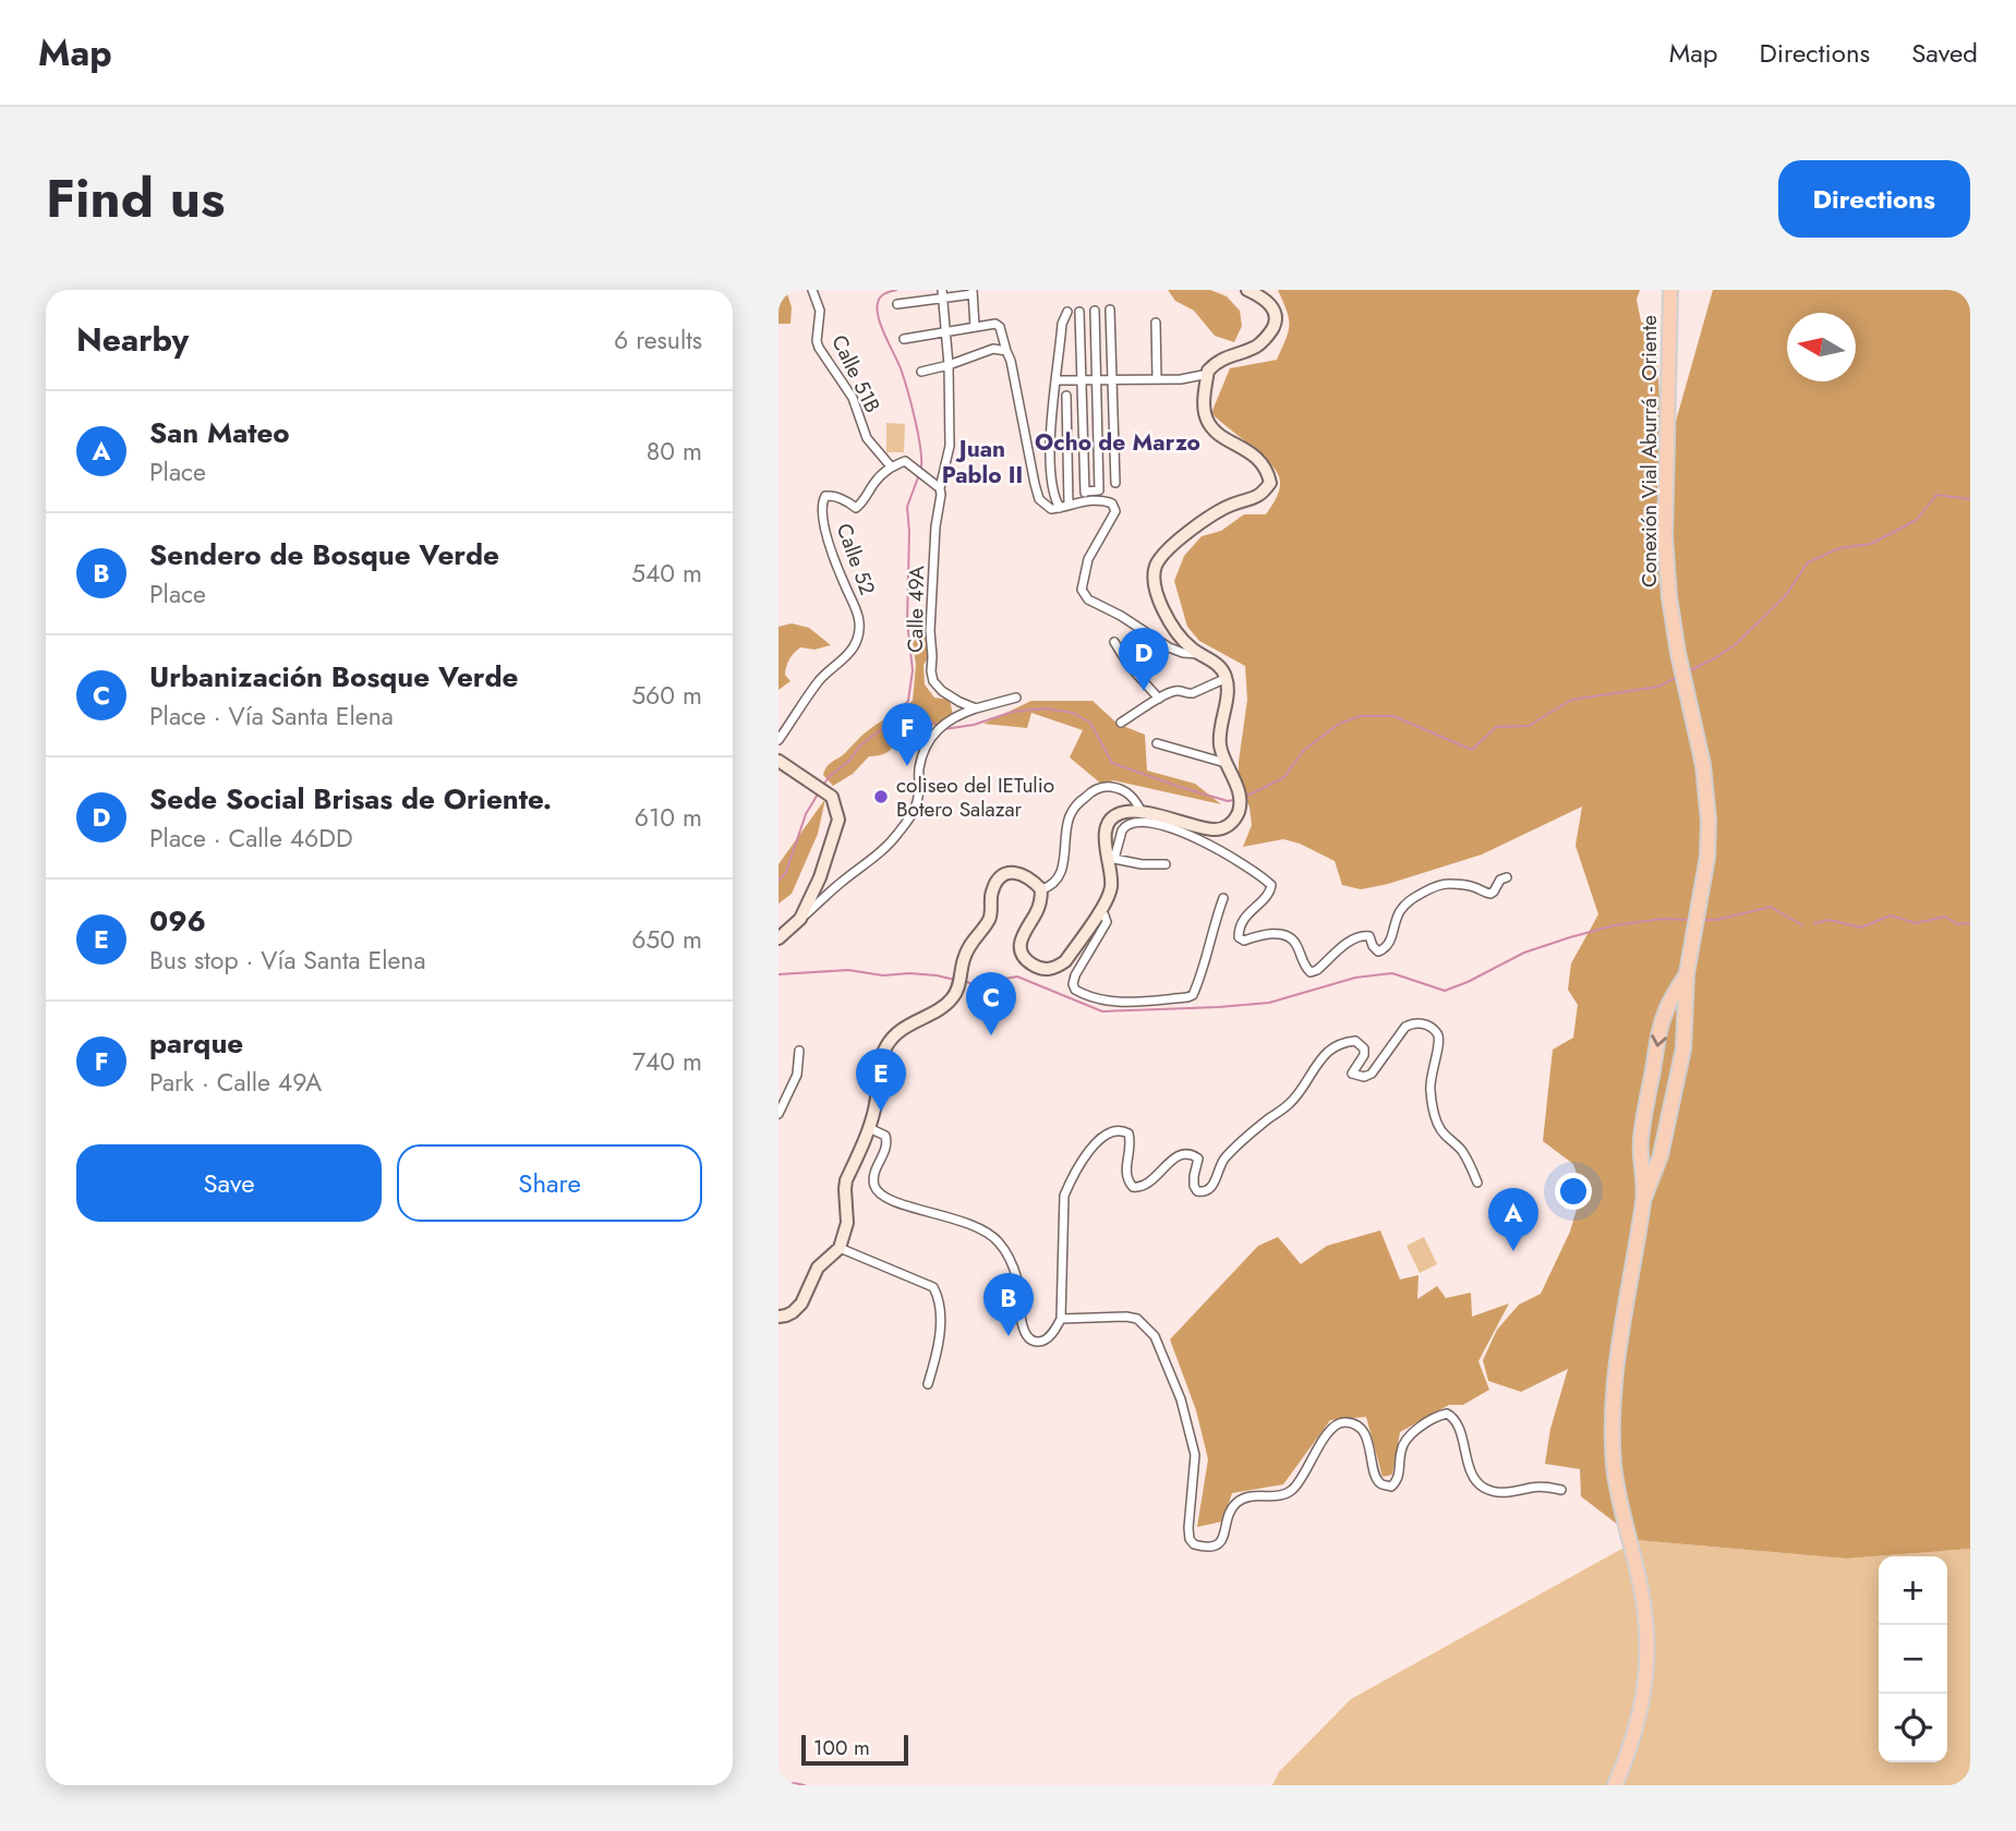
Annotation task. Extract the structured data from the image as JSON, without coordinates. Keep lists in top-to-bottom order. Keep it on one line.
{"streets":{"main road":["Conexión Vial Aburrá - Oriente"],"street":["Calle 51B","Calle 52","Calle 49A"]},"crossings":[["Calle 51B","Calle 52"]],"districts":["Ocho de Marzo","Juan Pablo II"],"places":["coliseo del IETulio Botero Salazar"],"scale_bar":"100 m","north":"left","page":{"header":"Map","nav":["Map","Directions","Saved"],"title":"Find us","buttons":["Directions",["Save","Share"]],"heading":["Nearby","6 results"],"list":[{"mark":"A","name":"San Mateo","note":"Place","value":"80 m"},{"mark":"B","name":"Sendero de Bosque Verde","note":"Place","value":"540 m"},{"mark":"C","name":"Urbanización Bosque Verde","note":"Place · Vía Santa Elena","value":"560 m"},{"mark":"D","name":"Sede Social Brisas de Oriente.","note":"Place · Calle 46DD","value":"610 m"},{"mark":"E","name":"096","note":"Bus stop · Vía Santa Elena","value":"650 m"},{"mark":"F","name":"parque","note":"Park · Calle 49A","value":"740 m"}],"pins":["D","F","C","E","A","B"],"map_buttons":["+","−"],"scale":"100 m"}}
